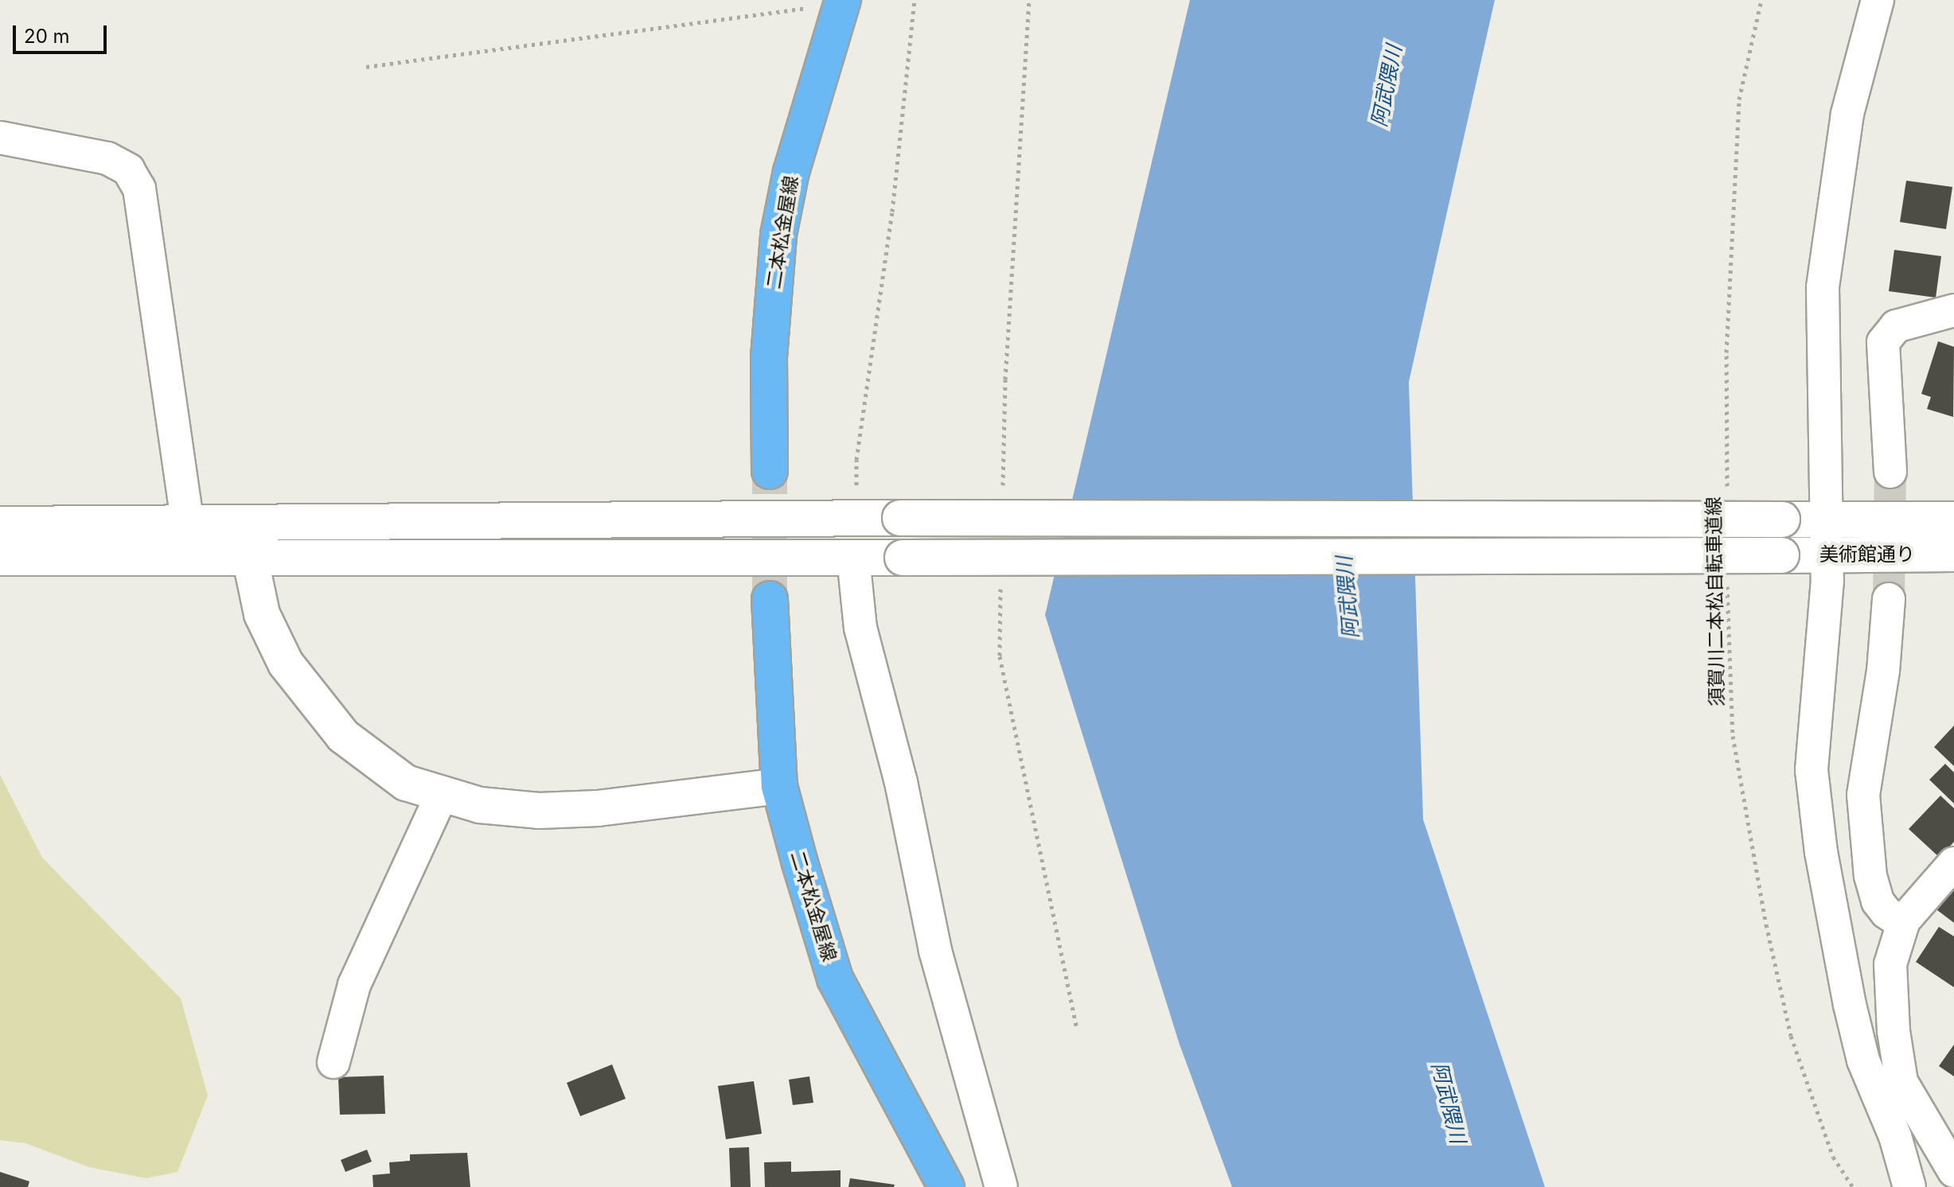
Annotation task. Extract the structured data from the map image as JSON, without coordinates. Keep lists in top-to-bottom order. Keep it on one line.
{"streets":{"main road":["二本松金屋線"],"street":["美術館通り"],"path":["須賀川二本松自転車道線"]},"water":["阿武隈川"],"scale_bar":"20 m"}
